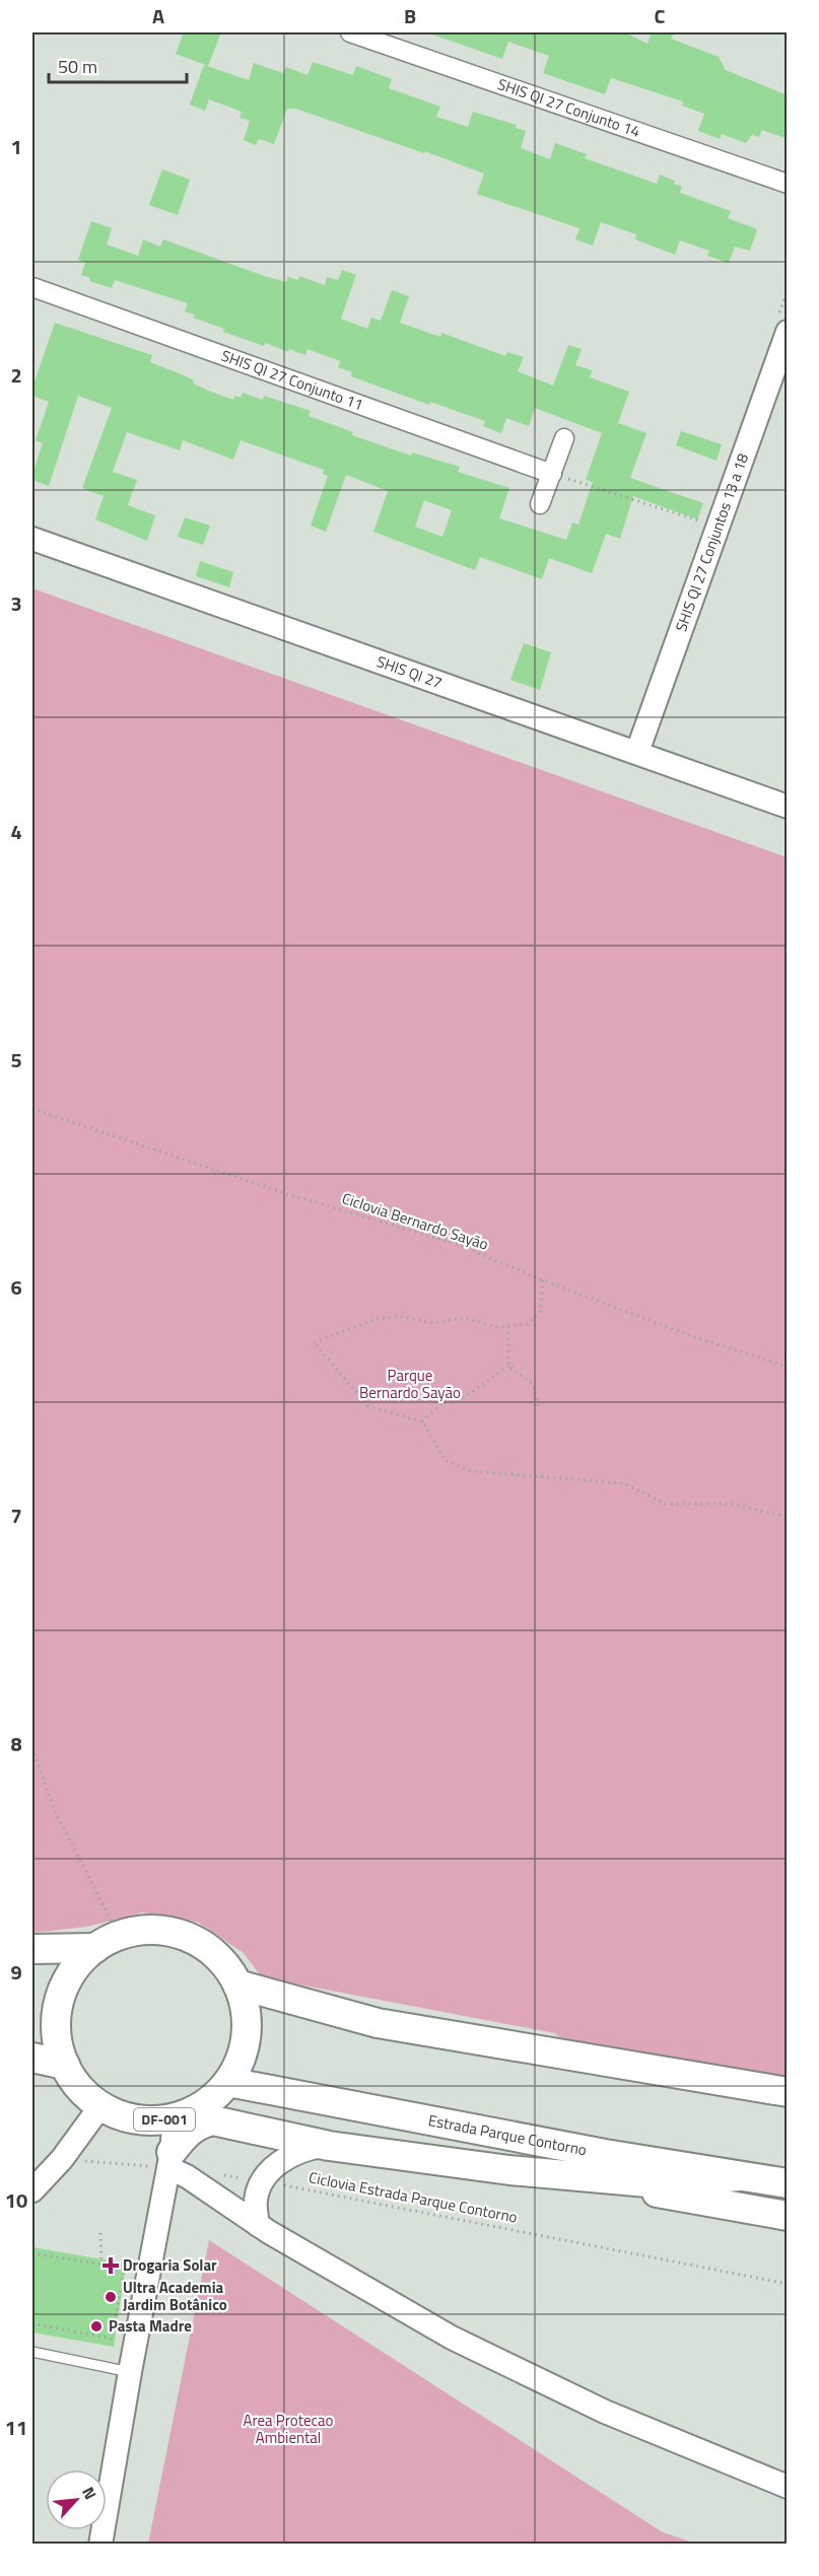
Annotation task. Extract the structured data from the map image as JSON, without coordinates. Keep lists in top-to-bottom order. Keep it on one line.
{"streets":{"main road":["DF-001","Estrada Parque Contorno"],"street":["SHIS QI 27 Conjunto 14","SHIS QI 27 Conjunto 11","SHIS QI 27 Conjuntos 13 a 18","SHIS QI 27"],"path":["Ciclovia Bernardo Sayão","Ciclovia Estrada Parque Contorno"]},"crossings":[["SHIS QI 27 Conjuntos 13 a 18","SHIS QI 27"],["DF-001","Estrada Parque Contorno"]],"parks":["Parque Bernardo Sayão","Area Protecao Ambiental"],"places":{"health":["Drogaria Solar"],"other":["Ultra Academia Jardim Botânico","Pasta Madre"]},"scale_bar":"50 m","north":"top right","grid":{"columns":["A","B","C"],"rows":["1","2","3","4","5","6","7","8","9","10","11"]}}
